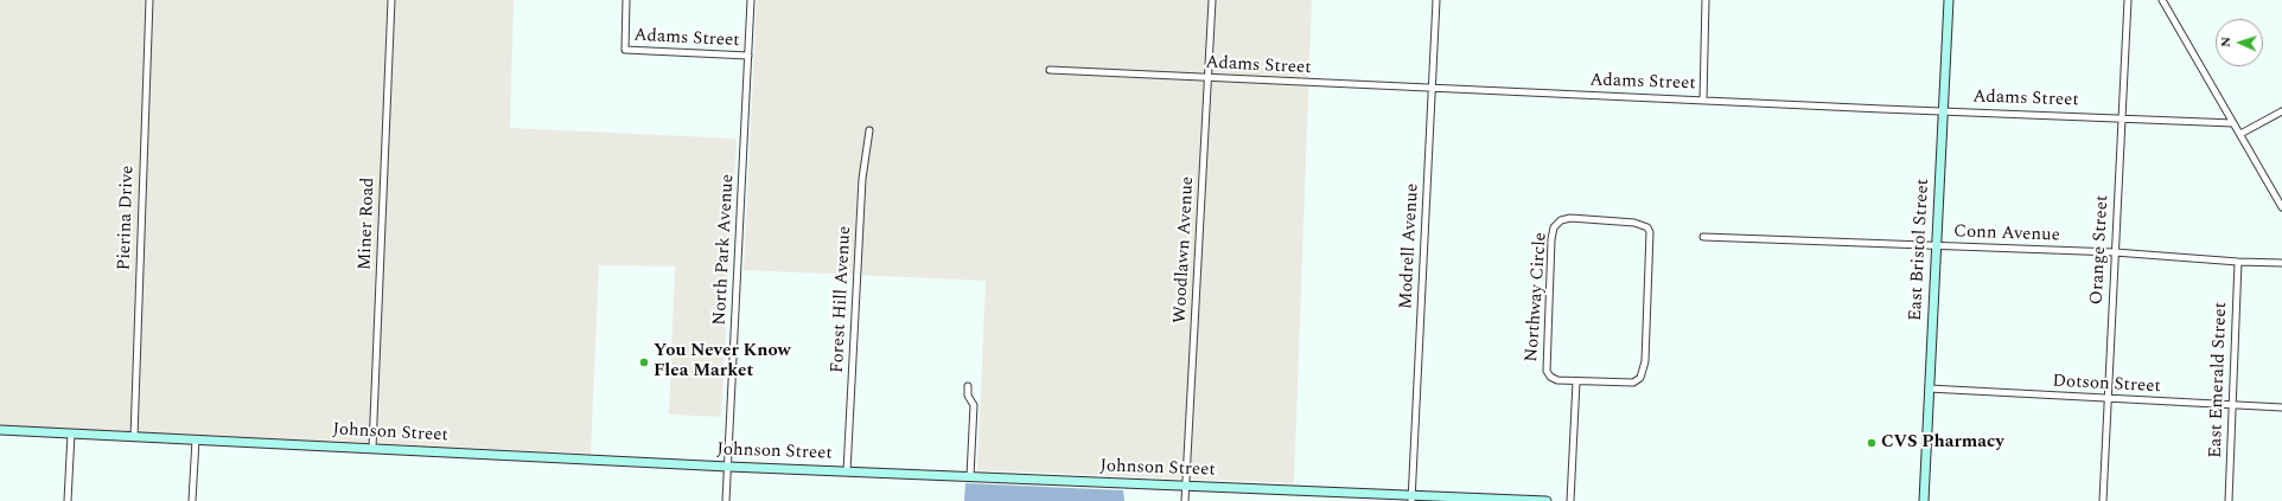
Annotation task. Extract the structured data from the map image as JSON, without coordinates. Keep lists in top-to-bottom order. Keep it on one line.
{"streets":{"street":["Adams Street","Pierina Drive","Miner Road","Conn Avenue","Modrell Avenue","North Park Avenue","Woodlawn Avenue","East Bristol Street","Orange Street","Northway Circle","Forest Hill Avenue","East Emerald Street","Dotson Street","Johnson Street"]},"crossings":[["Adams Street","Modrell Avenue"],["Adams Street","North Park Avenue"],["Adams Street","Woodlawn Avenue"],["Adams Street","East Bristol Street"],["Adams Street","Orange Street"],["Pierina Drive","Johnson Street"],["Miner Road","Johnson Street"],["Conn Avenue","East Bristol Street"],["Conn Avenue","Orange Street"],["Conn Avenue","East Emerald Street"],["Modrell Avenue","Johnson Street"],["North Park Avenue","Johnson Street"],["Woodlawn Avenue","Johnson Street"],["East Bristol Street","Dotson Street"],["Orange Street","Dotson Street"],["Forest Hill Avenue","Johnson Street"],["East Emerald Street","Dotson Street"]],"places":["You Never Know Flea Market","CVS Pharmacy"],"north":"left"}
